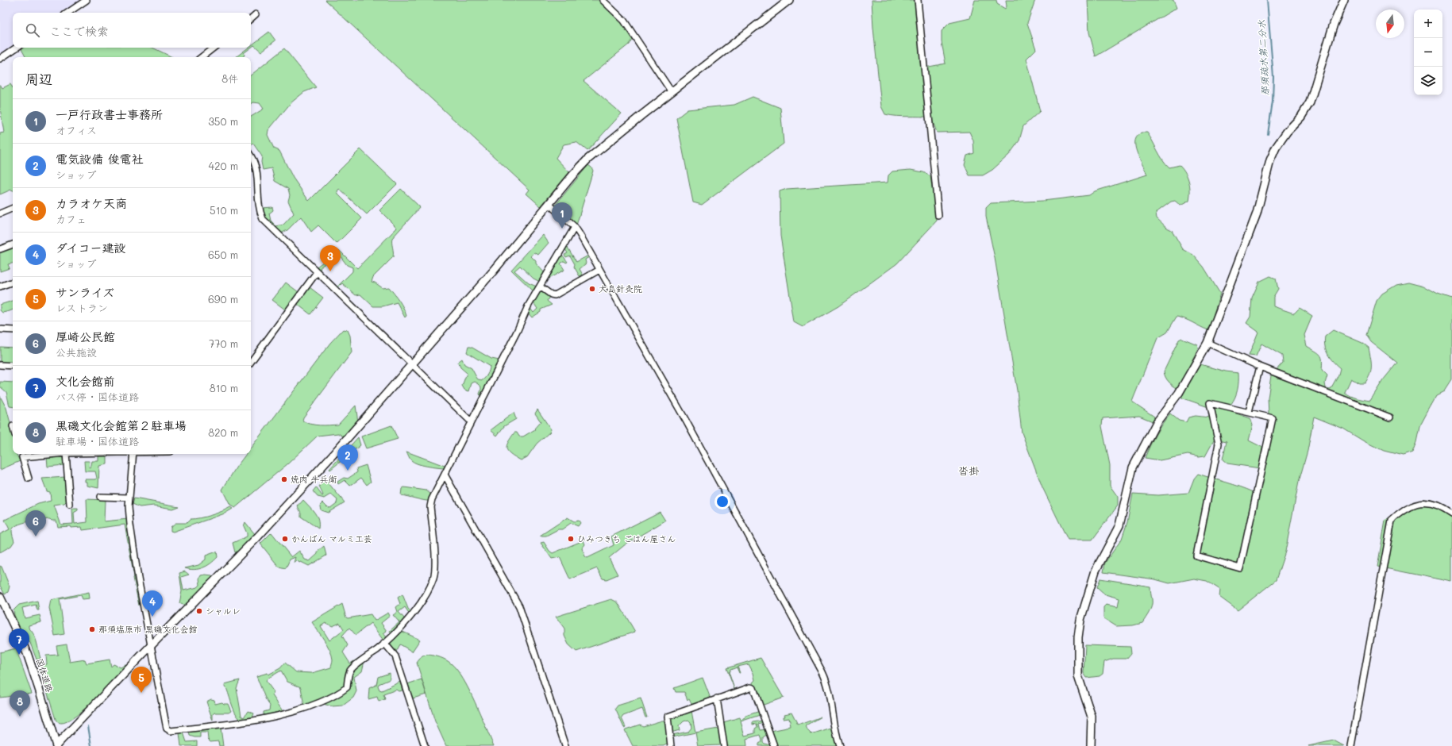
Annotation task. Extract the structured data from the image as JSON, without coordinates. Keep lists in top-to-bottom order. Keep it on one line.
{"streets":{"street":["国体道路"]},"districts":["沓掛"],"water":["那須疏水第二分水"],"places":["大島針灸院","焼肉 牛兵衛","かんばん マルミ工芸","ひみつきち ごはん屋さん","シャルレ","那須塩原市 黒磯文化会館"],"north":"bottom","page":{"map_buttons":["+","−"],"search":"ここで検索","heading":["周辺","8件"],"list":[{"mark":"1","name":"一戸行政書士事務所","note":"オフィス","value":"350 m"},{"mark":"2","name":"電気設備 俊電社","note":"ショップ","value":"420 m"},{"mark":"3","name":"カラオケ天商","note":"カフェ","value":"510 m"},{"mark":"4","name":"ダイコー建設","note":"ショップ","value":"650 m"},{"mark":"5","name":"サンライズ","note":"レストラン","value":"690 m"},{"mark":"6","name":"厚崎公民館","note":"公共施設","value":"770 m"},{"mark":"7","name":"文化会館前","note":"バス停 · 国体道路","value":"810 m"},{"mark":"8","name":"黒磯文化会館第２駐車場","note":"駐車場 · 国体道路","value":"820 m"}],"pins":["1","3","2","6","4","7","5","8"]}}
